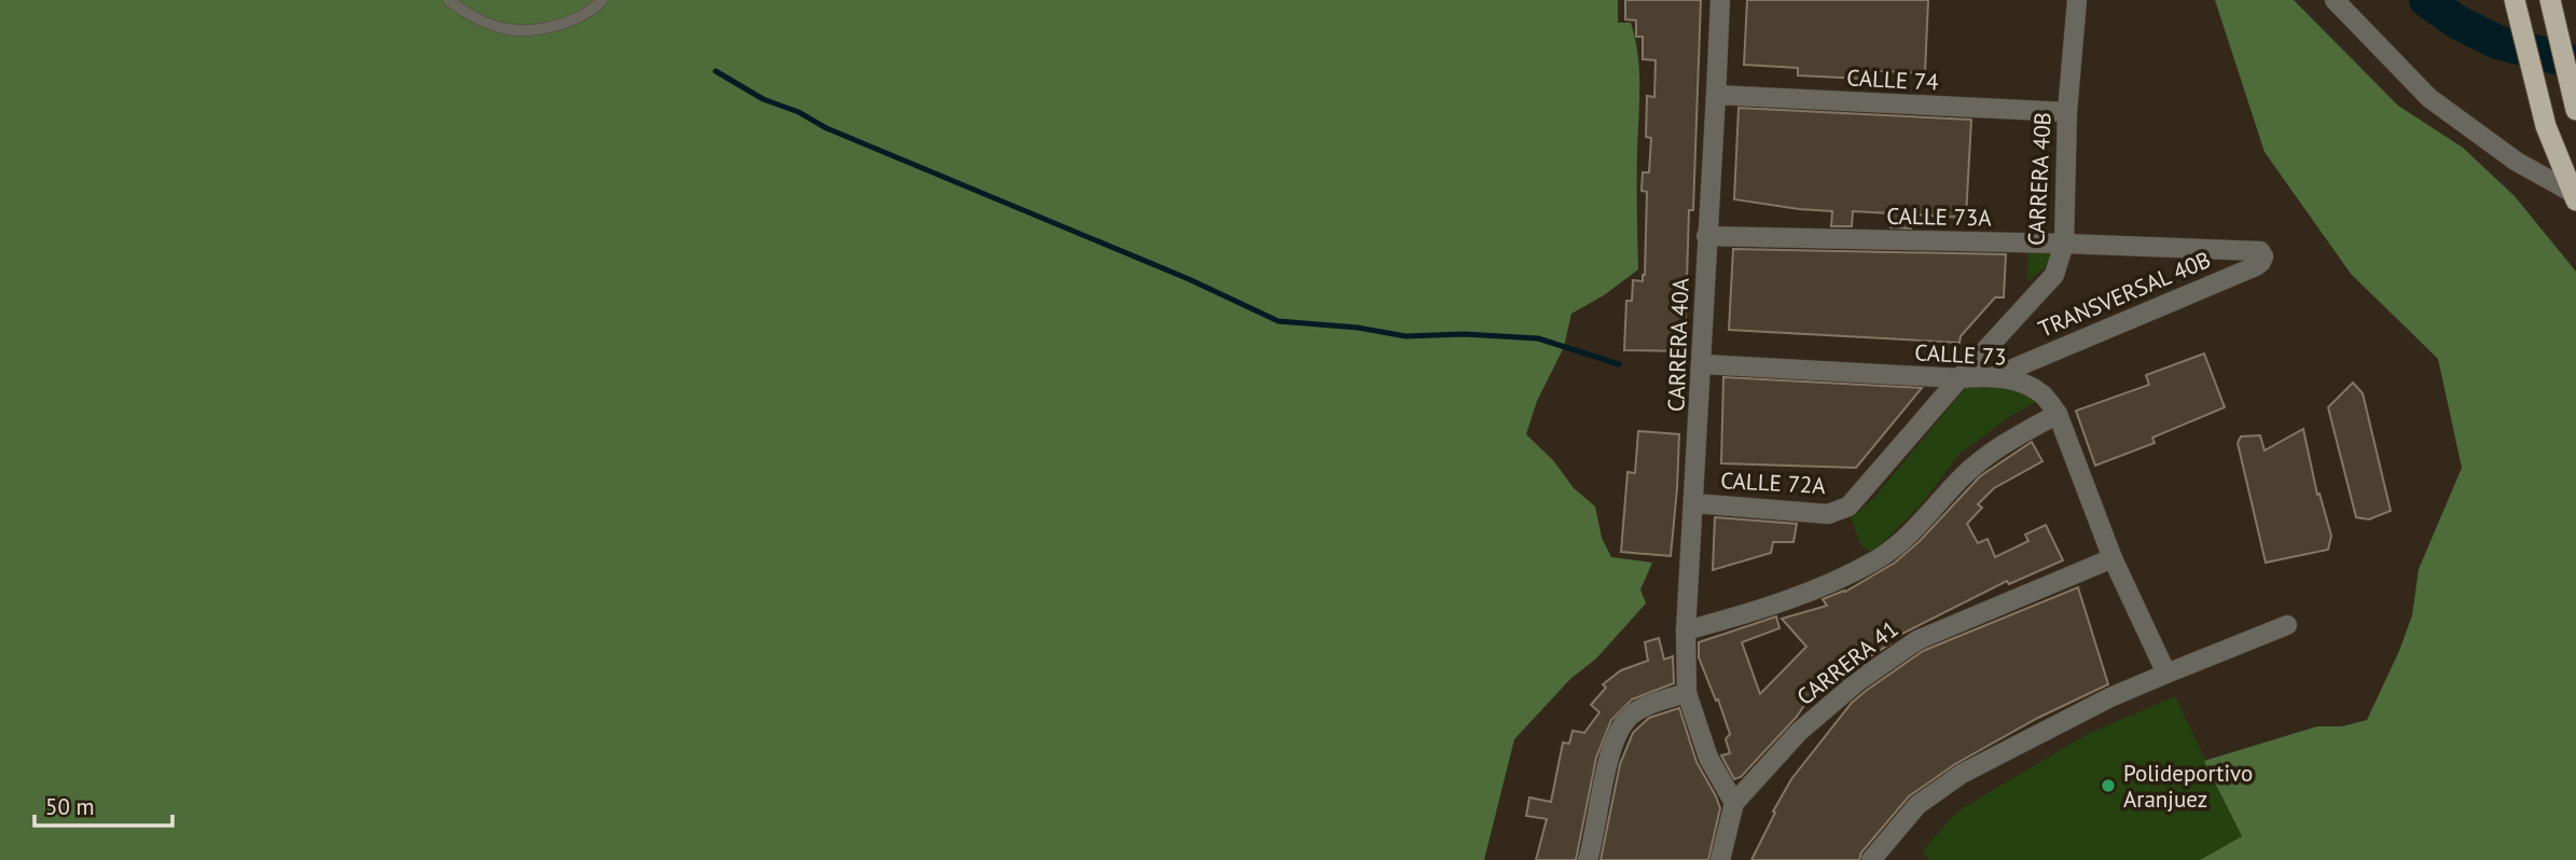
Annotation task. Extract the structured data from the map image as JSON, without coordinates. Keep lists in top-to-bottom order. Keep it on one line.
{"streets":{"street":["CALLE 74","CARRERA 40B","CALLE 73A","TRANSVERSAL 40B","CARRERA 40A","CALLE 73","CALLE 72A","CARRERA 41"]},"crossings":[["CALLE 74","CARRERA 40B"],["CALLE 74","CARRERA 40A"],["CARRERA 40B","CALLE 73A"],["CARRERA 40B","CALLE 73"],["CARRERA 40B","CALLE 72A"],["CALLE 73A","TRANSVERSAL 40B"],["CALLE 73A","CARRERA 40A"],["TRANSVERSAL 40B","CALLE 73"],["CARRERA 40A","CALLE 73"],["CARRERA 40A","CALLE 72A"],["CARRERA 40A","CARRERA 41"],["CALLE 73","CARRERA 41"]],"places":["Polideportivo Aranjuez"],"scale_bar":"50 m"}
